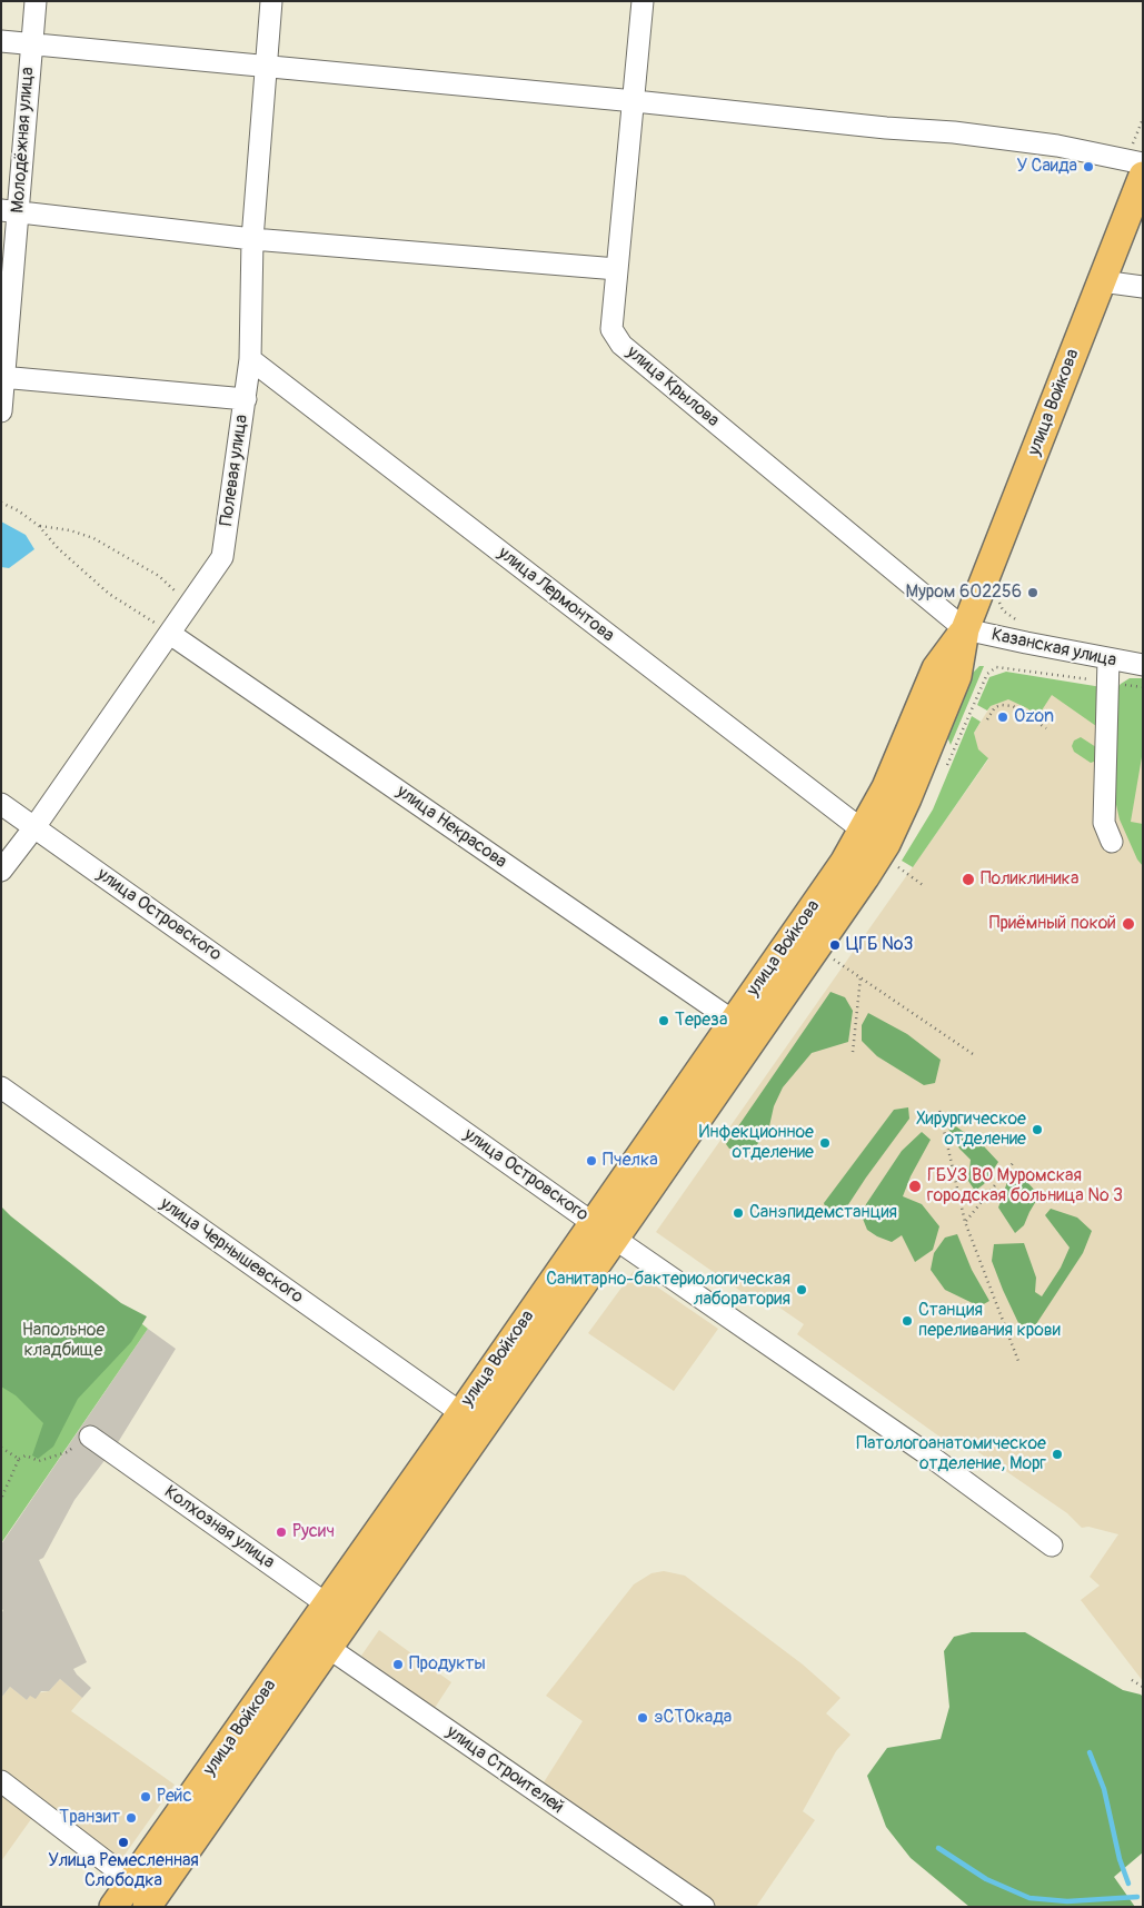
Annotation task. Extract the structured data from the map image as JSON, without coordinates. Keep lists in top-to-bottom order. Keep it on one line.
{"streets":{"main road":["улица Войкова"],"street":["Молодёжная улица","улица Крылова","Полевая улица","улица Лермонтова","Казанская улица","улица Некрасова","улица Островского","улица Чернышевского","Колхозная улица","улица Строителей"]},"crossings":[["улица Крылова","улица Войкова"],["улица Крылова","Казанская улица"],["улица Войкова","улица Лермонтова"],["улица Войкова","Казанская улица"],["улица Войкова","улица Некрасова"],["улица Войкова","улица Островского"],["улица Войкова","улица Чернышевского"],["улица Войкова","Колхозная улица"],["улица Войкова","улица Строителей"],["Полевая улица","улица Лермонтова"],["Полевая улица","улица Некрасова"],["Полевая улица","улица Островского"]],"parks":["Напольное кладбище"],"places":["У Саида","Муром 602256","Ozon","Поликлиника","Приёмный покой","ЦГБ №3","Тереза","Хирургическое отделение","Инфекционное отделение","Пчелка","ГБУЗ ВО Муромская городская больница № 3","Cанэпидемстанция","Санитарно-бактериологическая лаборатория","Станция переливания крови","Патологоанатомическое отделение, Морг","Русич","Продукты","эСТОкада","Рейс","Транзит","Улица Ремесленная Слободка"]}
